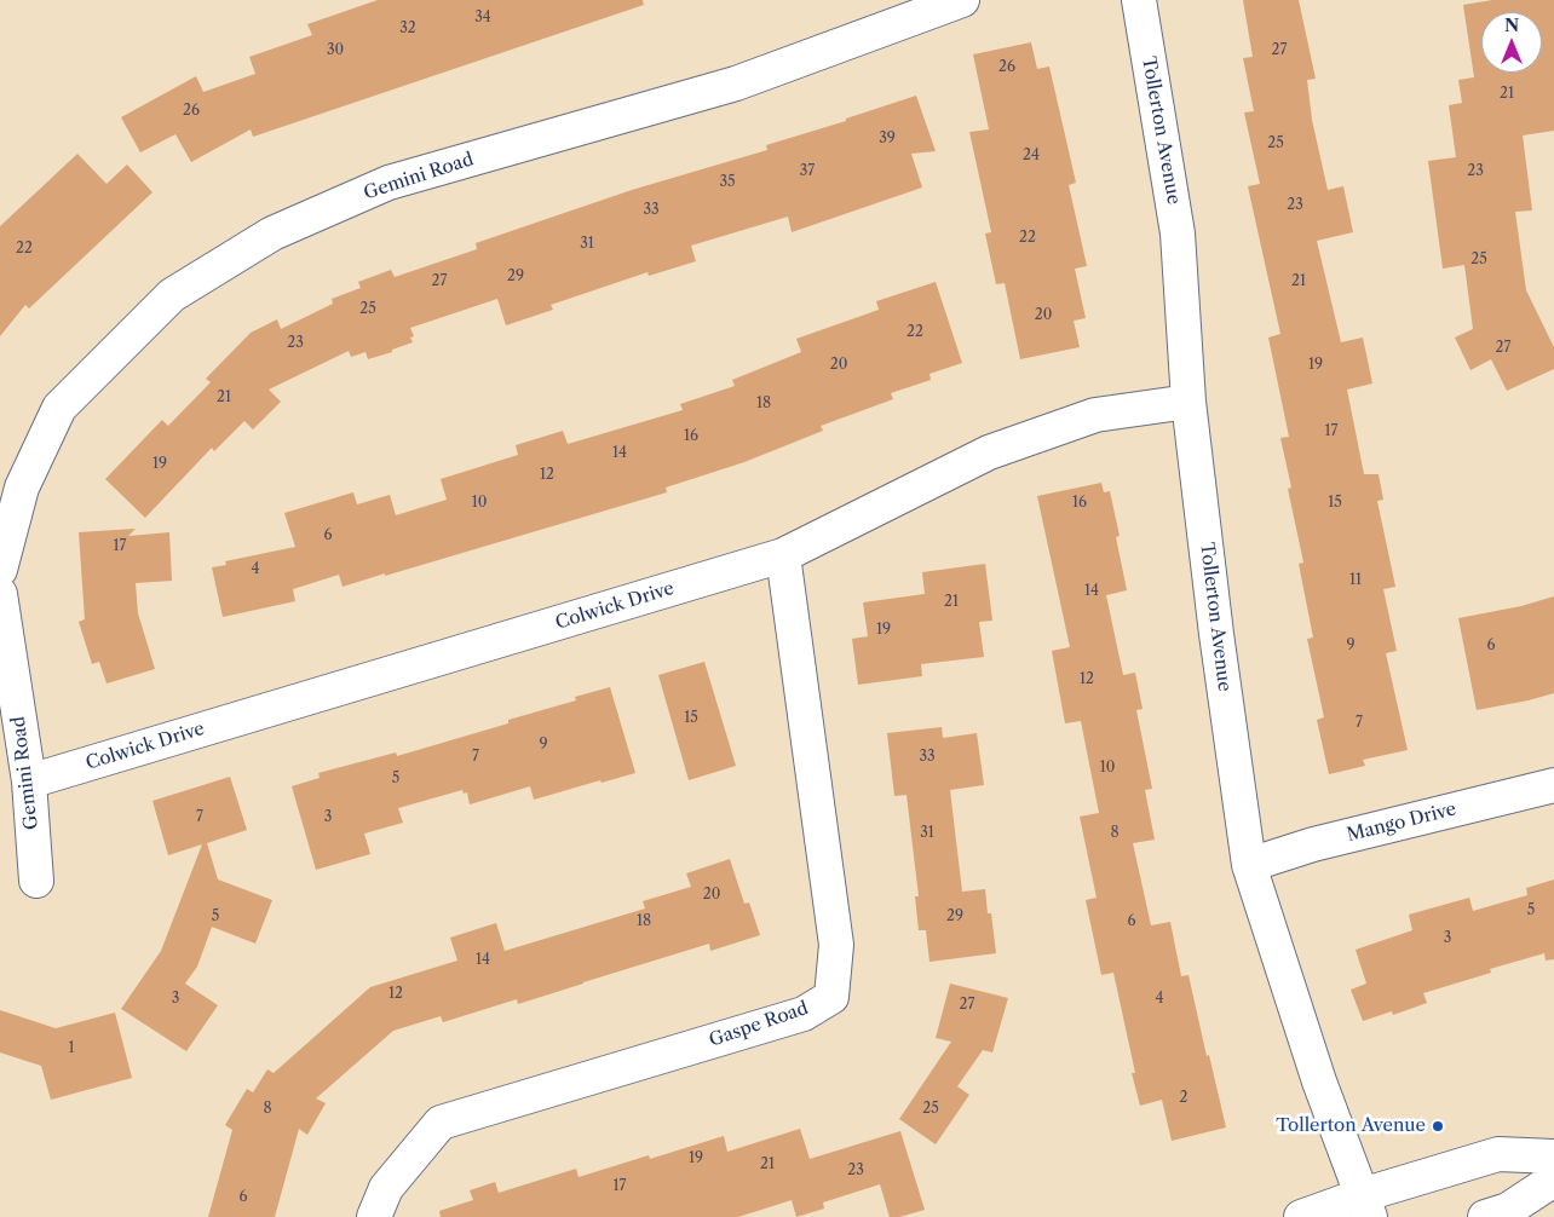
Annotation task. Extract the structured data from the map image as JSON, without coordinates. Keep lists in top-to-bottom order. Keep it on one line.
{"streets":{"street":["Tollerton Avenue","Gemini Road","Colwick Drive","Mango Drive","Gaspe Road"]},"crossings":[["Tollerton Avenue","Colwick Drive"],["Tollerton Avenue","Mango Drive"],["Gemini Road","Colwick Drive"],["Colwick Drive","Gaspe Road"]],"places":["Tollerton Avenue"],"house_numbers":["34","32","30","27","26","21","26","39","25","24","37","23","35","23","33","22","31","22","25","29","27","21","25","20","22","23","27","20","19","21","18","17","16","14","19","12","10","16","15","6","17","4","11","14","21","19","9","6","12","15","7","9","7","33","10","5","7","3","31","8","20","5","5","29","18","6","3","14","12","3","4","27","1","2","8","25","19","21","23","17","6"],"north":"top"}
